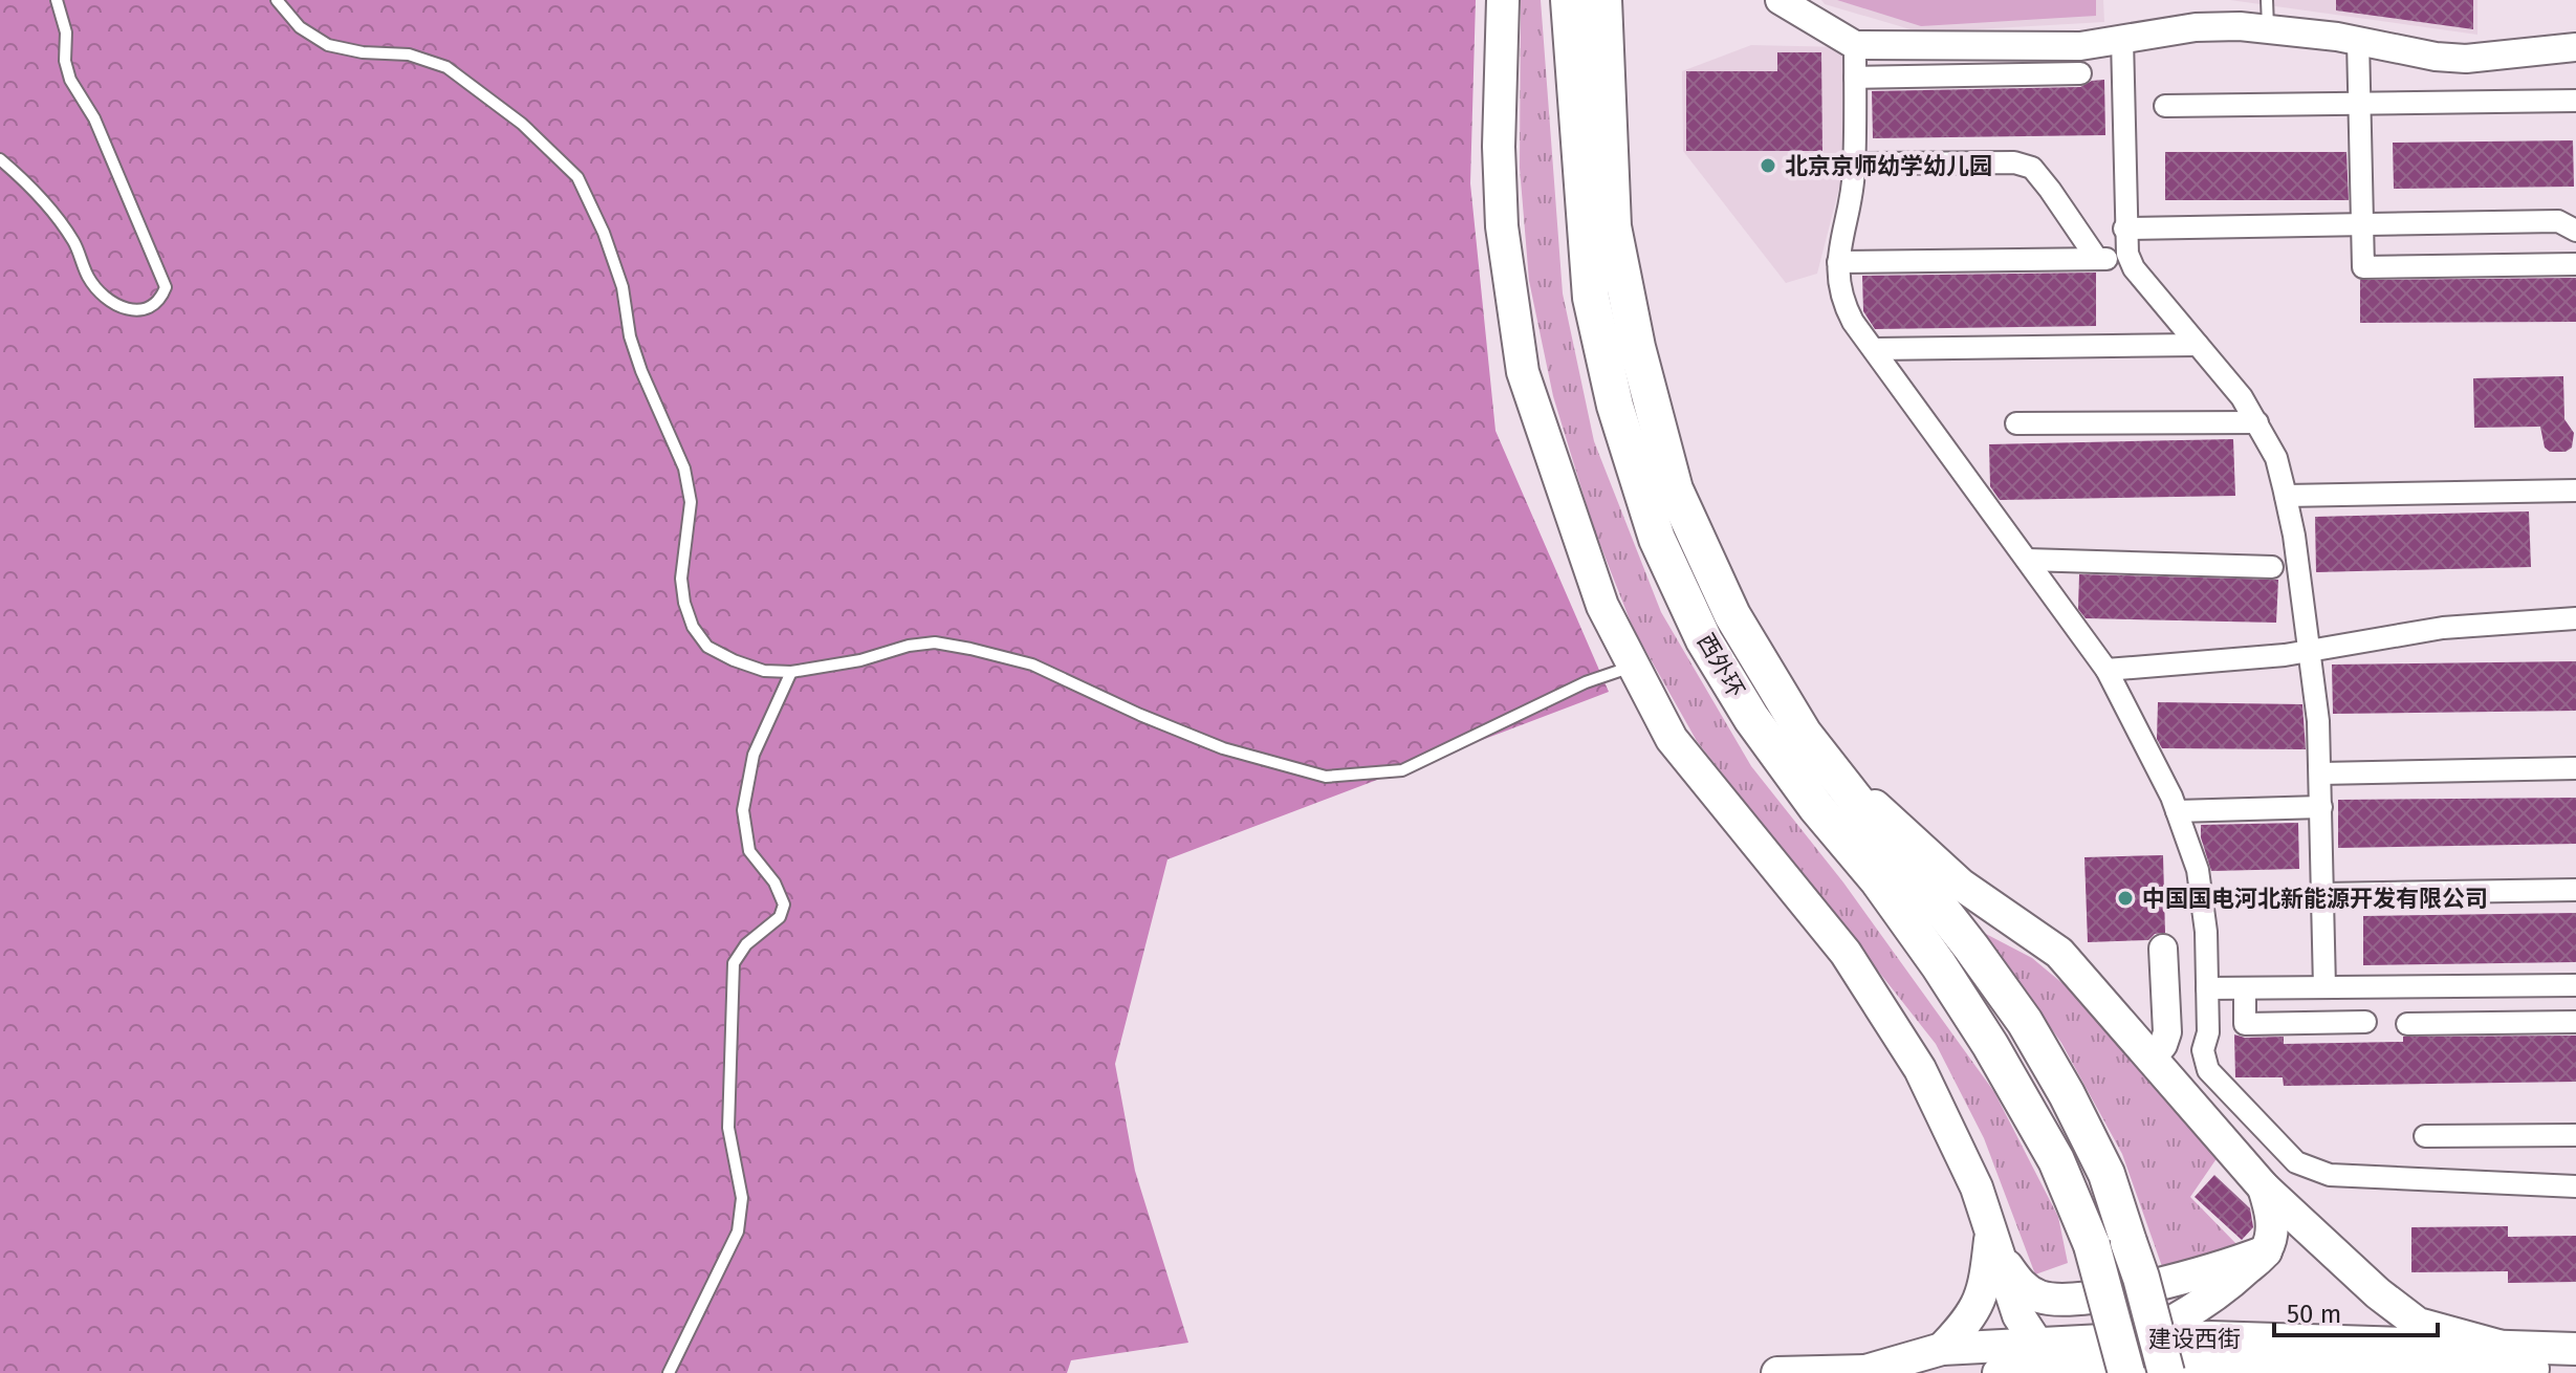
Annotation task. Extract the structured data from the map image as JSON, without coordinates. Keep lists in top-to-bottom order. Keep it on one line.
{"streets":{"highway":["西外环"],"main road":["建设西街"]},"crossings":[["西外环","建设西街"]],"places":["北京京师幼学幼儿园","中国国电河北新能源开发有限公司"],"scale_bar":"50 m"}
